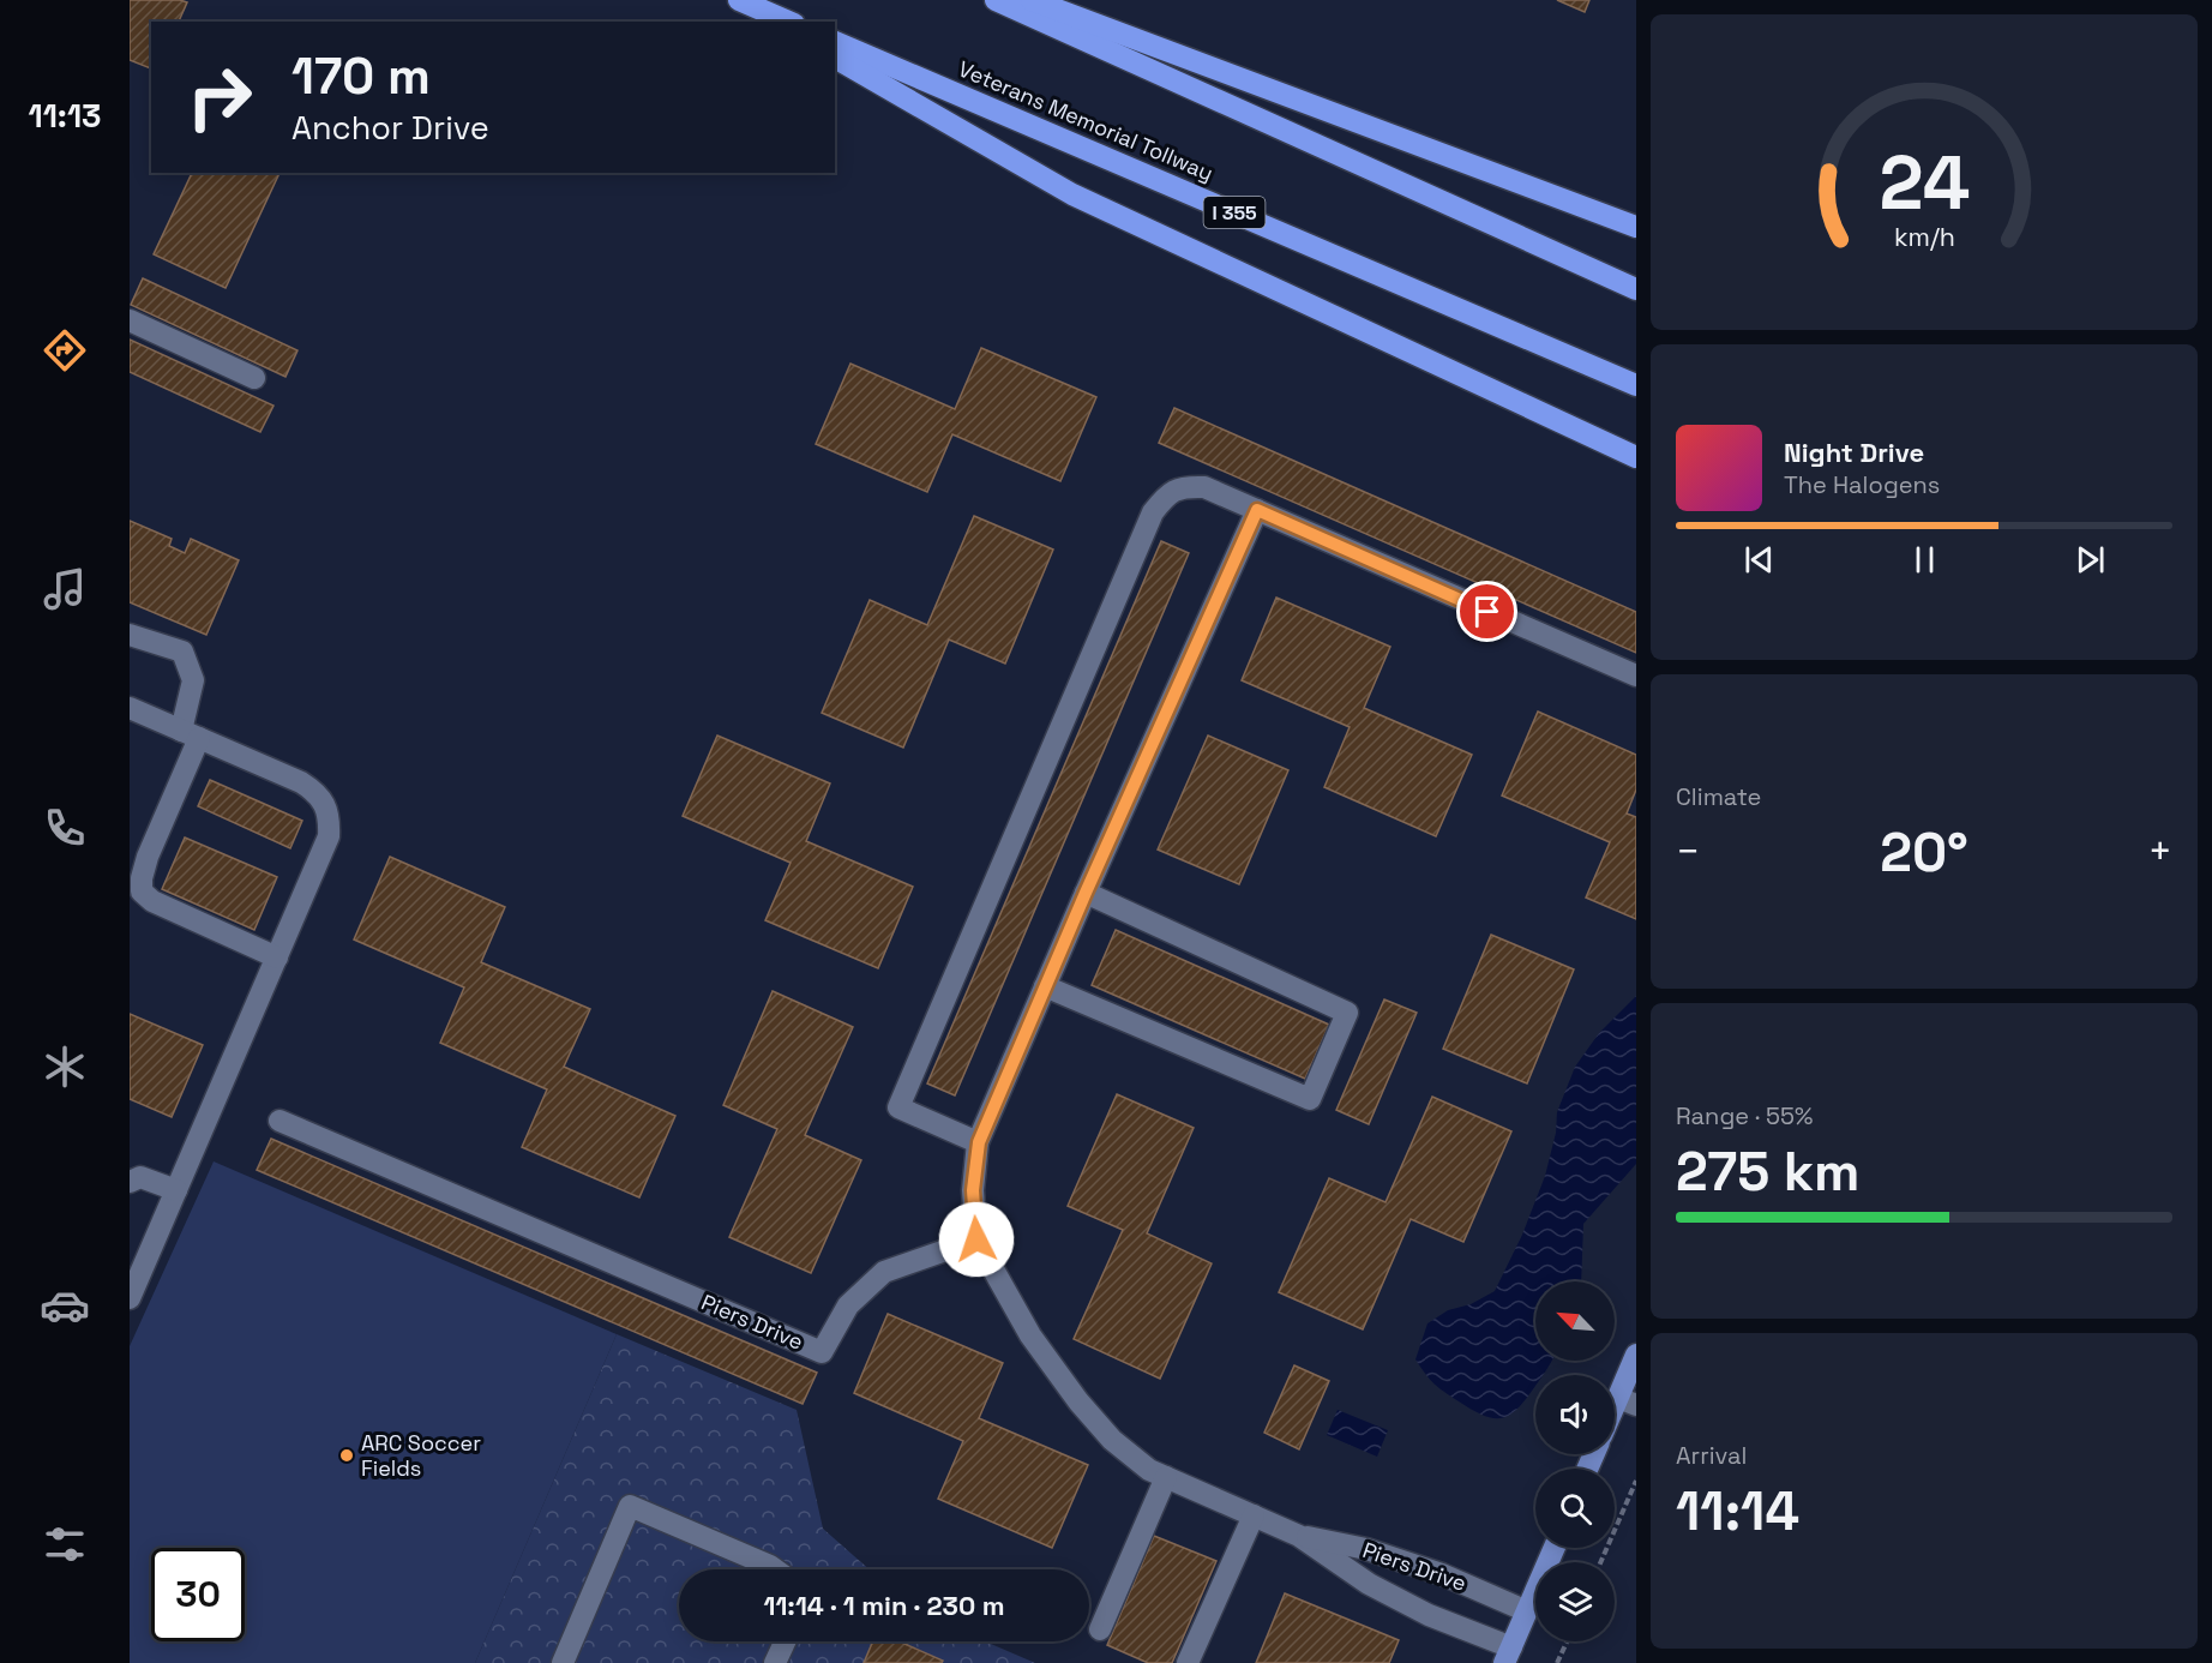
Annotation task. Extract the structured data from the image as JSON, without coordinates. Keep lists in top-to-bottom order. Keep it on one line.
{"streets":{"highway":["Veterans Memorial Tollway","I 355"],"street":["Piers Drive"]},"places":["ARC Soccer Fields"],"north":"top left","page":{"tabs":"11:13","turn":["170 m","Anchor Drive"],"song":["Night Drive","The Halogens"],"tile":["Climate",["Range · 55%","275 km"],["Arrival","11:14"]],"heat":["−","20°","+"],"limit":"30","trip":"11:14 · 1 min · 230 m","gauge":["24","km/h"]}}
